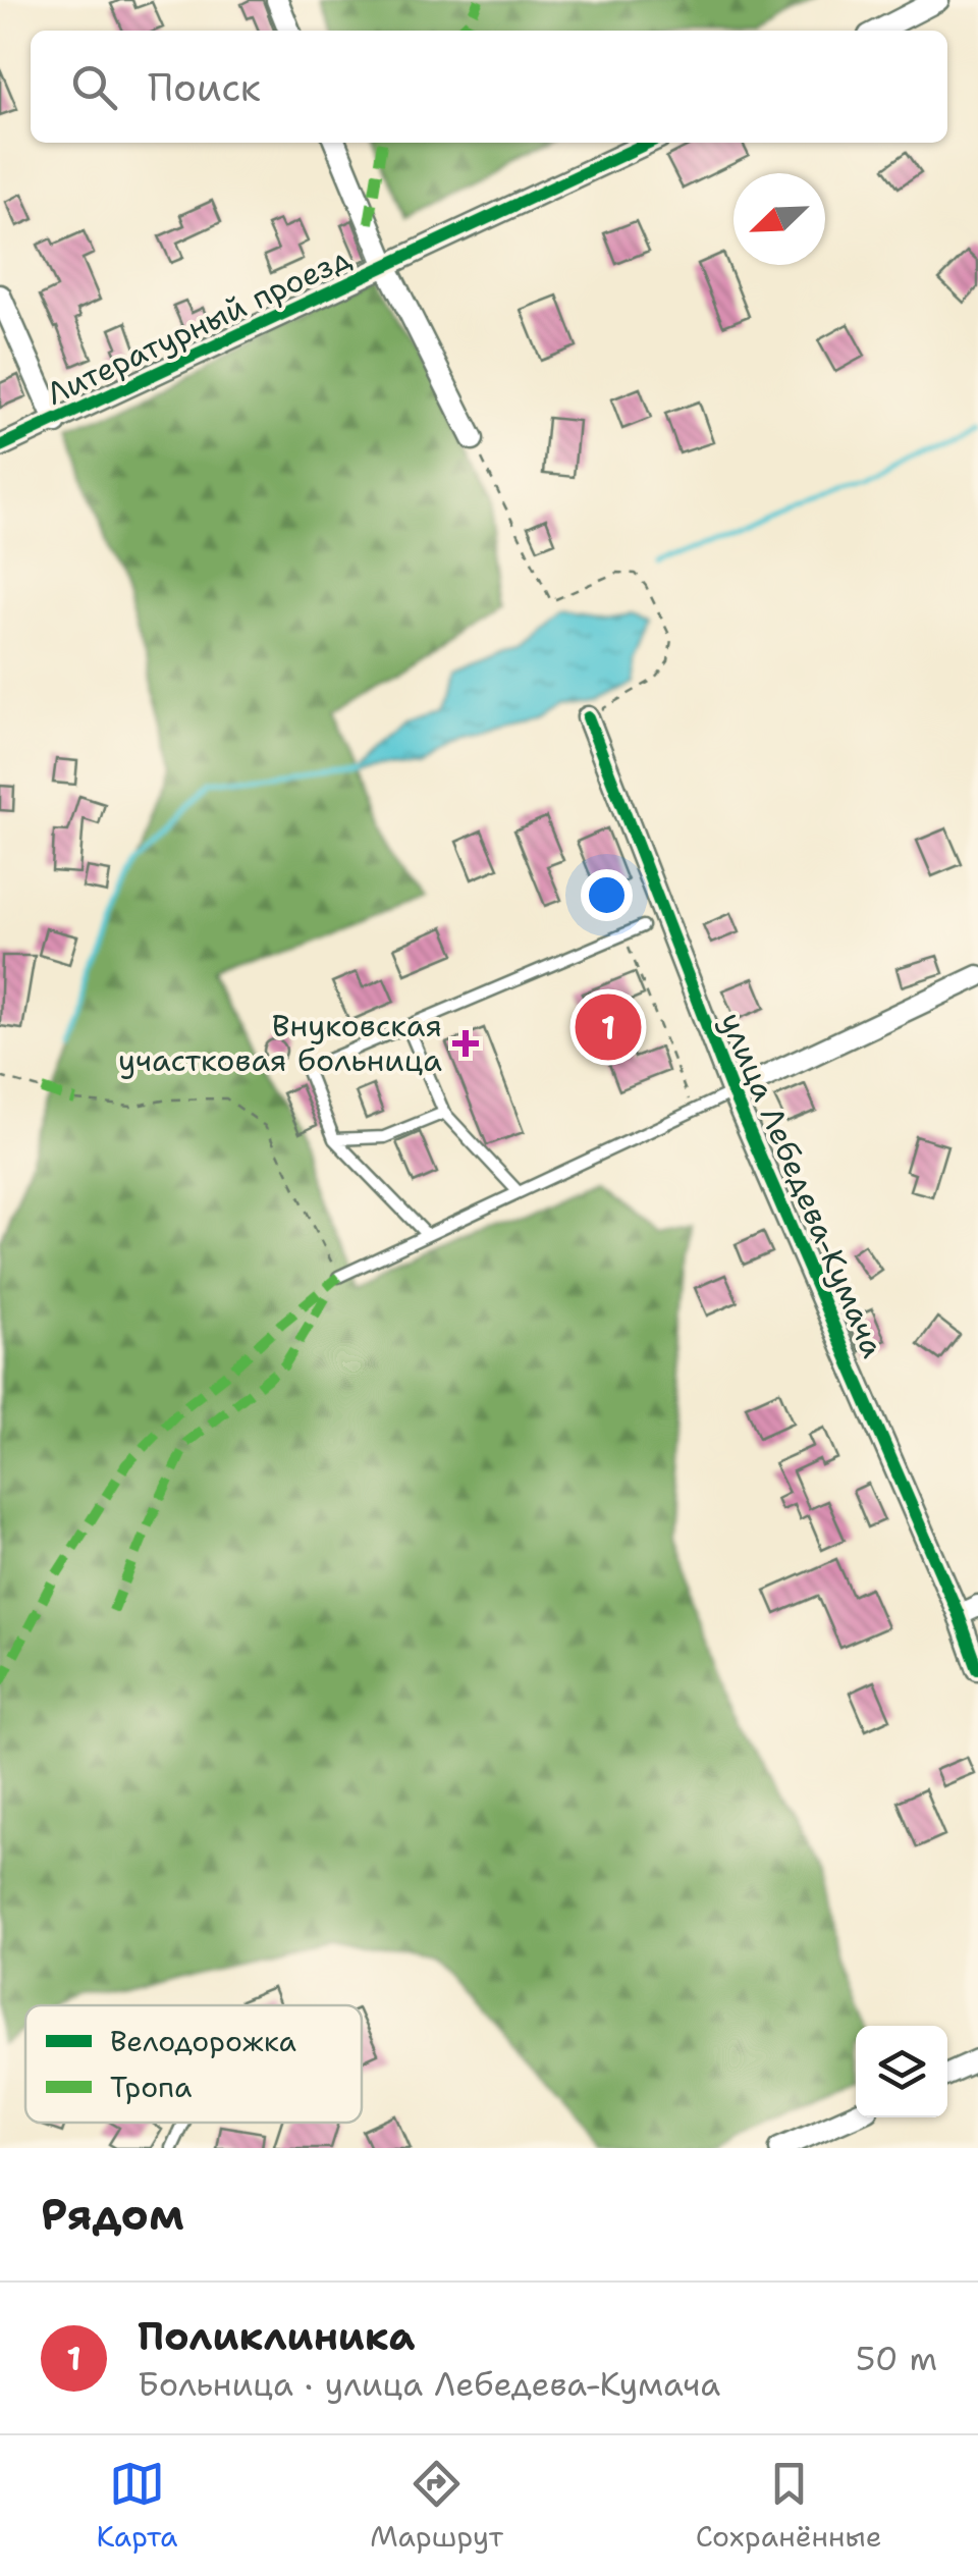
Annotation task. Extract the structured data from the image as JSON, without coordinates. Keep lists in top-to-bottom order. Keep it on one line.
{"streets":{"street":["Литературный проезд","улица Лебедева-Кумача"]},"places":{"health":["Внуковская участковая больница"]},"legend":["Велодорожка","Тропа"],"north":"bottom left","page":{"search":"Поиск","pins":"1","heading":"Рядом","list":[{"mark":"1","name":"Поликлиника","note":"Больница · улица Лебедева-Кумача","value":"50 m"}],"nav":["Карта","Маршрут","Сохранённые"]}}
